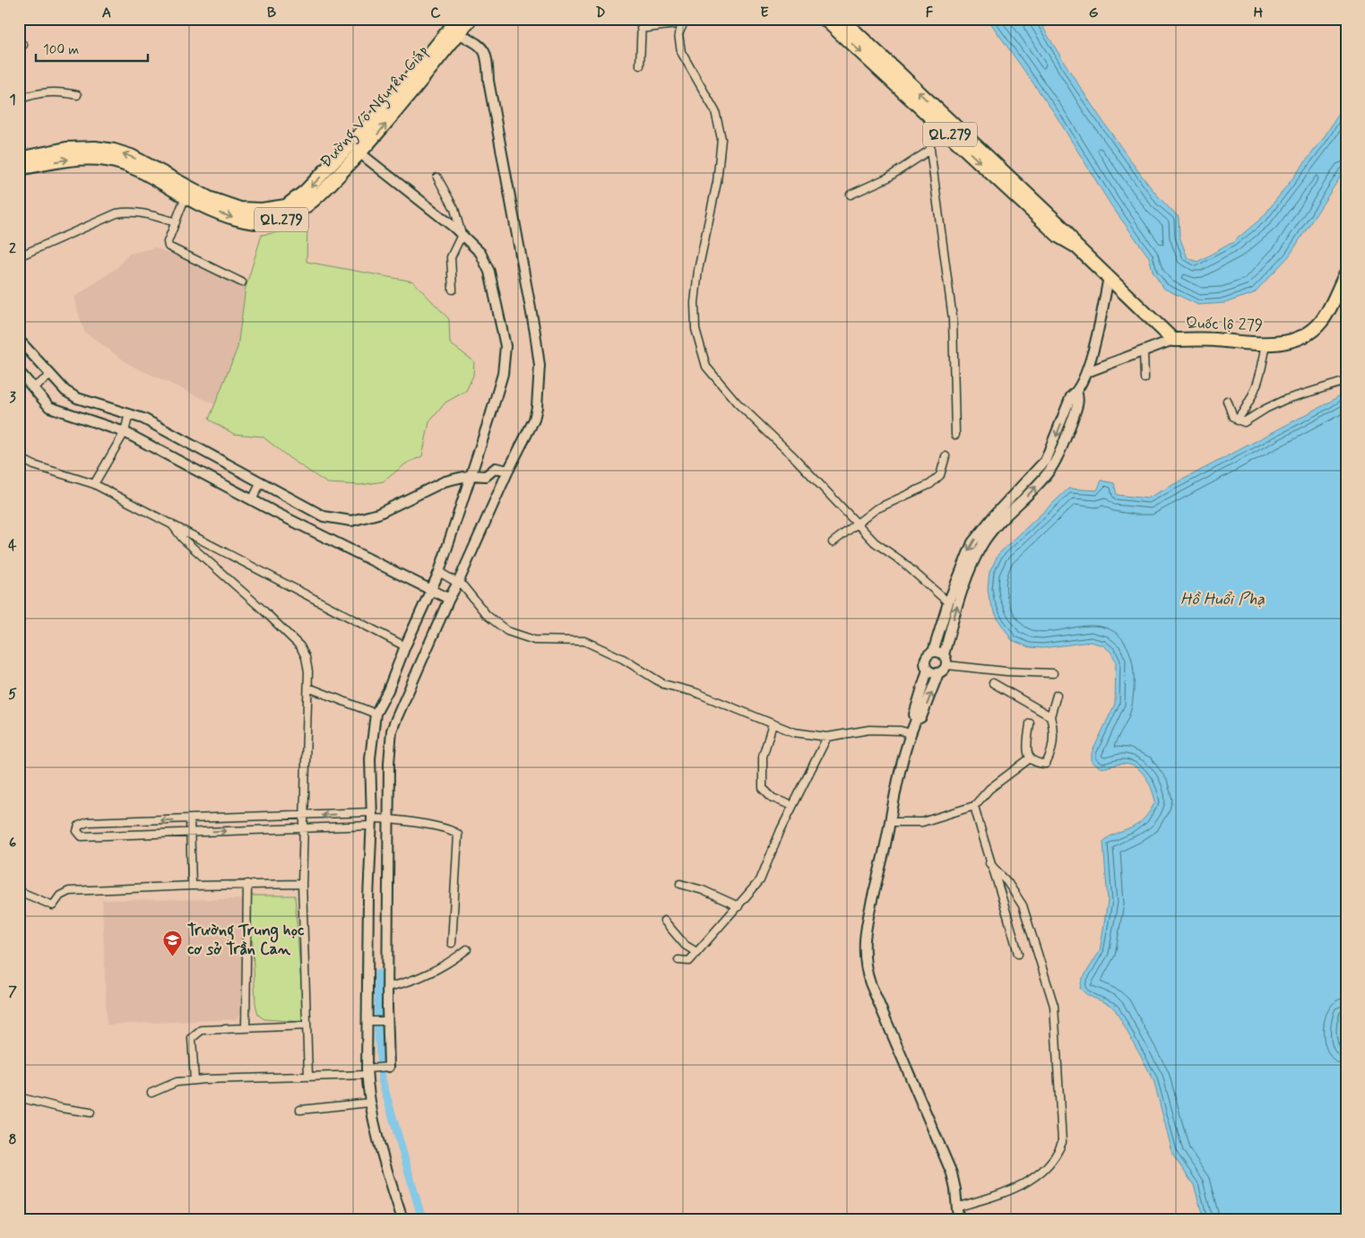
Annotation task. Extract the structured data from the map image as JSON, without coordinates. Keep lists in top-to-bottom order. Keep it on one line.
{"streets":{"highway":["Đường Võ Nguyên Giáp","QL.279","Quốc lộ 279"]},"crossings":[["QL.279","Quốc lộ 279"]],"water":["Hồ Huổi Phạ"],"places":{"school or university":["Trường Trung học cơ sở Trần Can"]},"scale_bar":"100 m","grid":{"columns":["A","B","C","D","E","F","G","H"],"rows":["1","2","3","4","5","6","7","8"]}}
